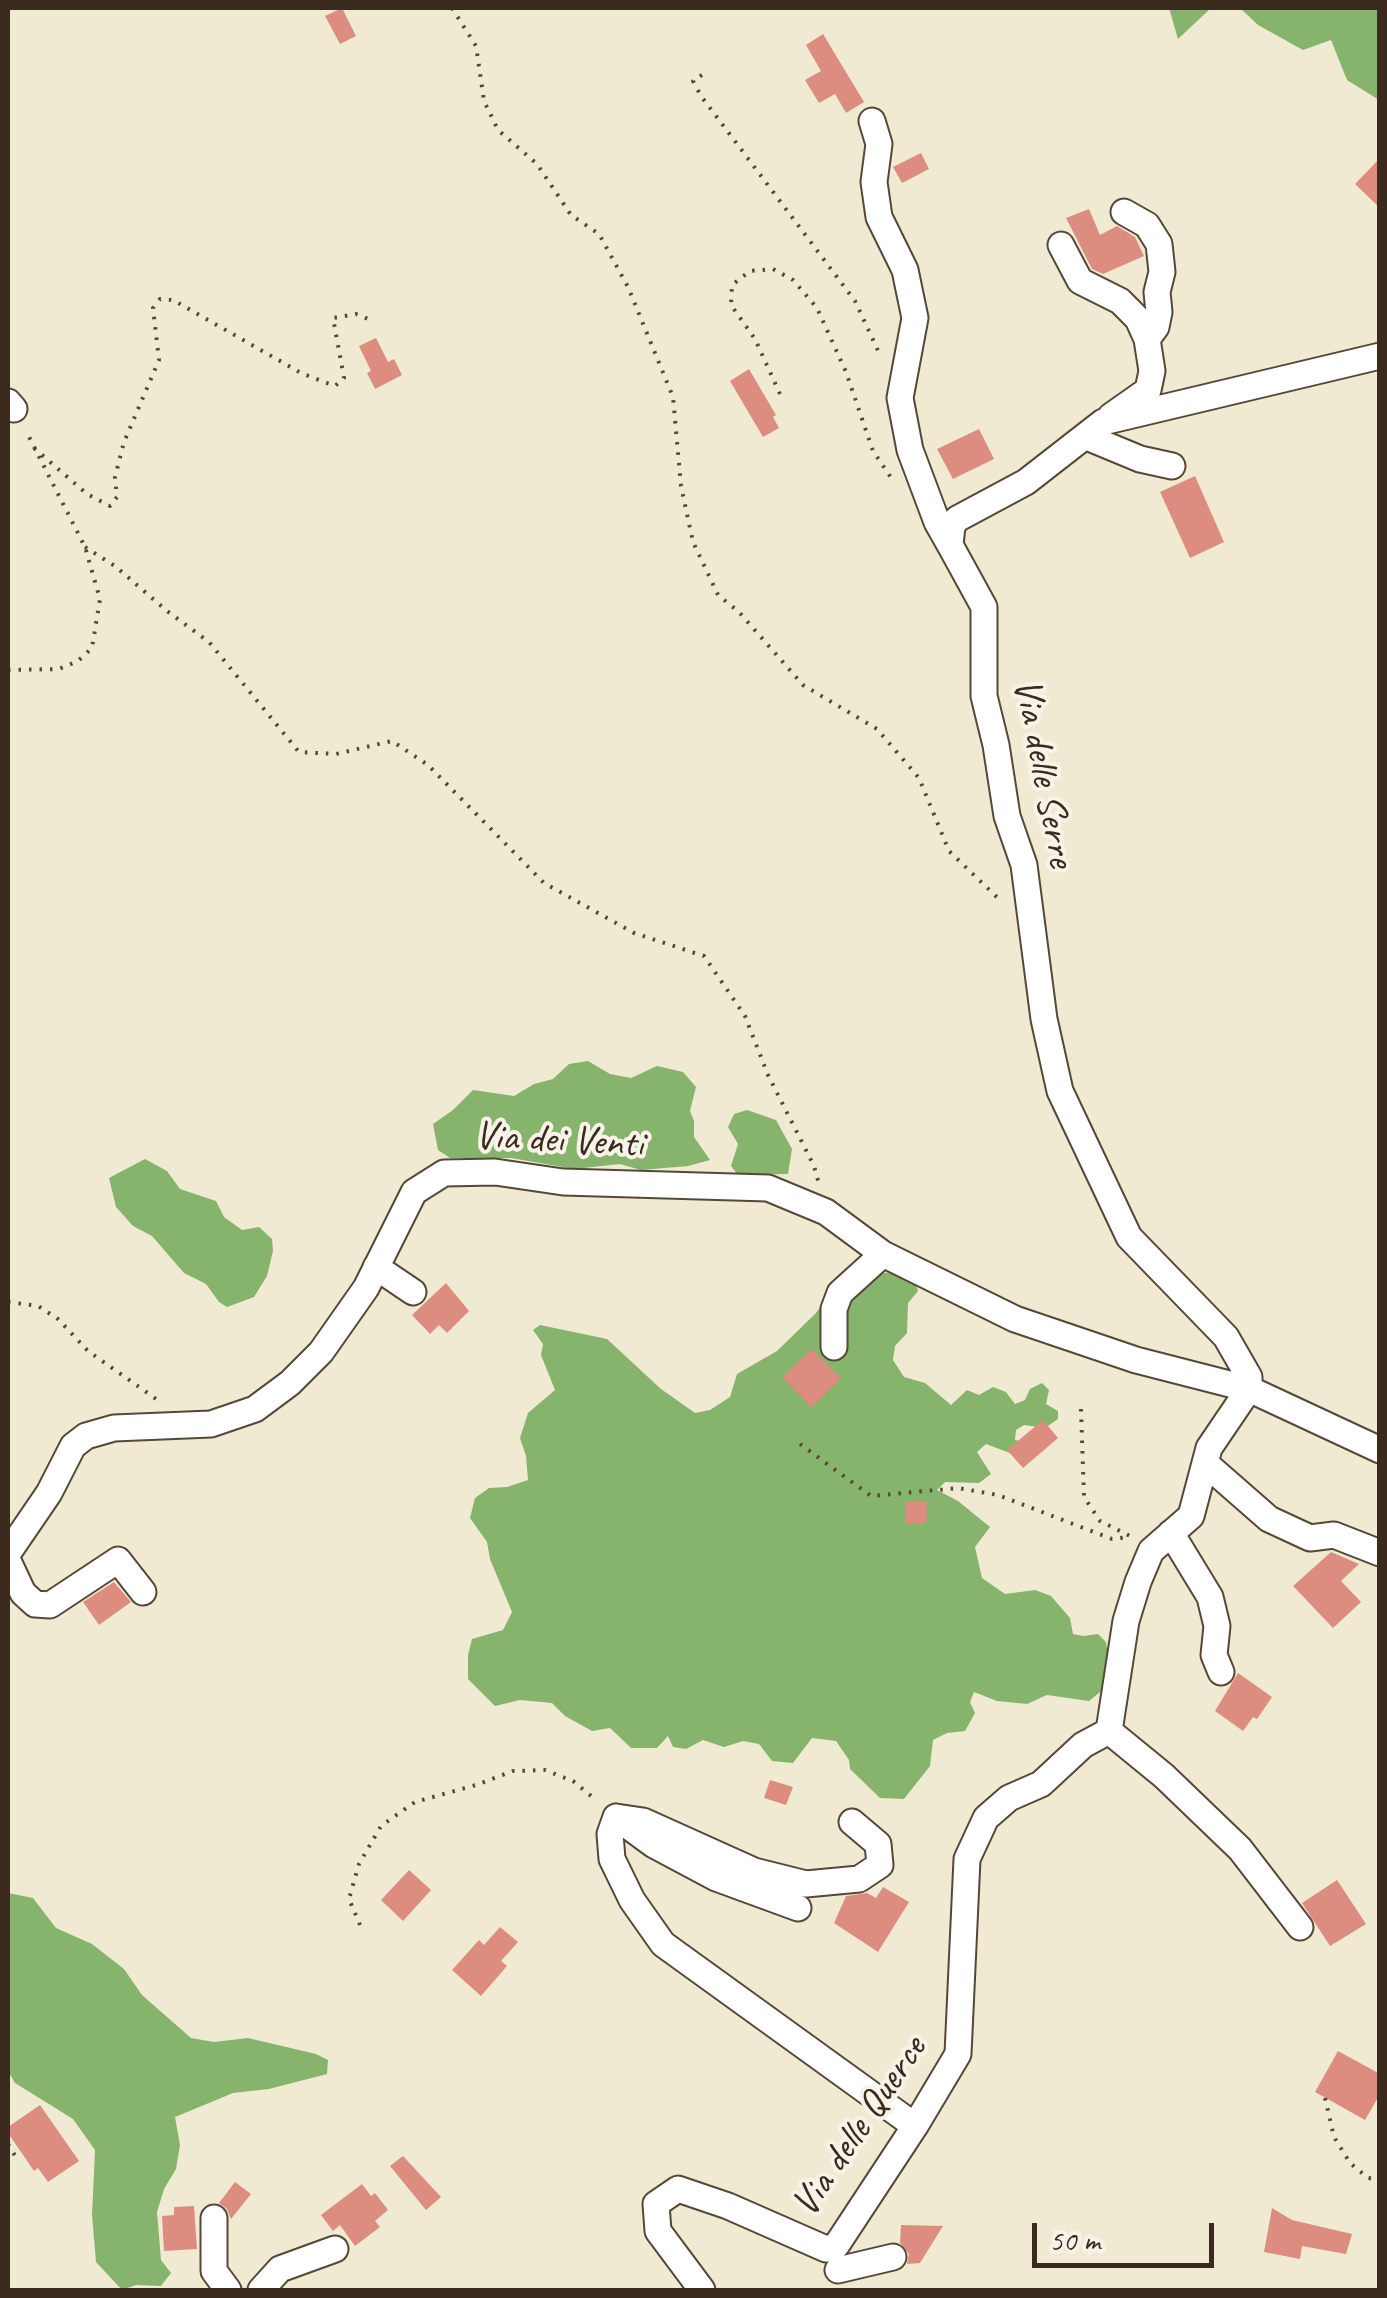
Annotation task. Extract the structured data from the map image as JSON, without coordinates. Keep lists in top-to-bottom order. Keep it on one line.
{"streets":{"street":["Via delle Serre","Via dei Venti","Via delle Querce"]},"crossings":[["Via delle Serre","Via dei Venti"]],"scale_bar":"50 m"}
